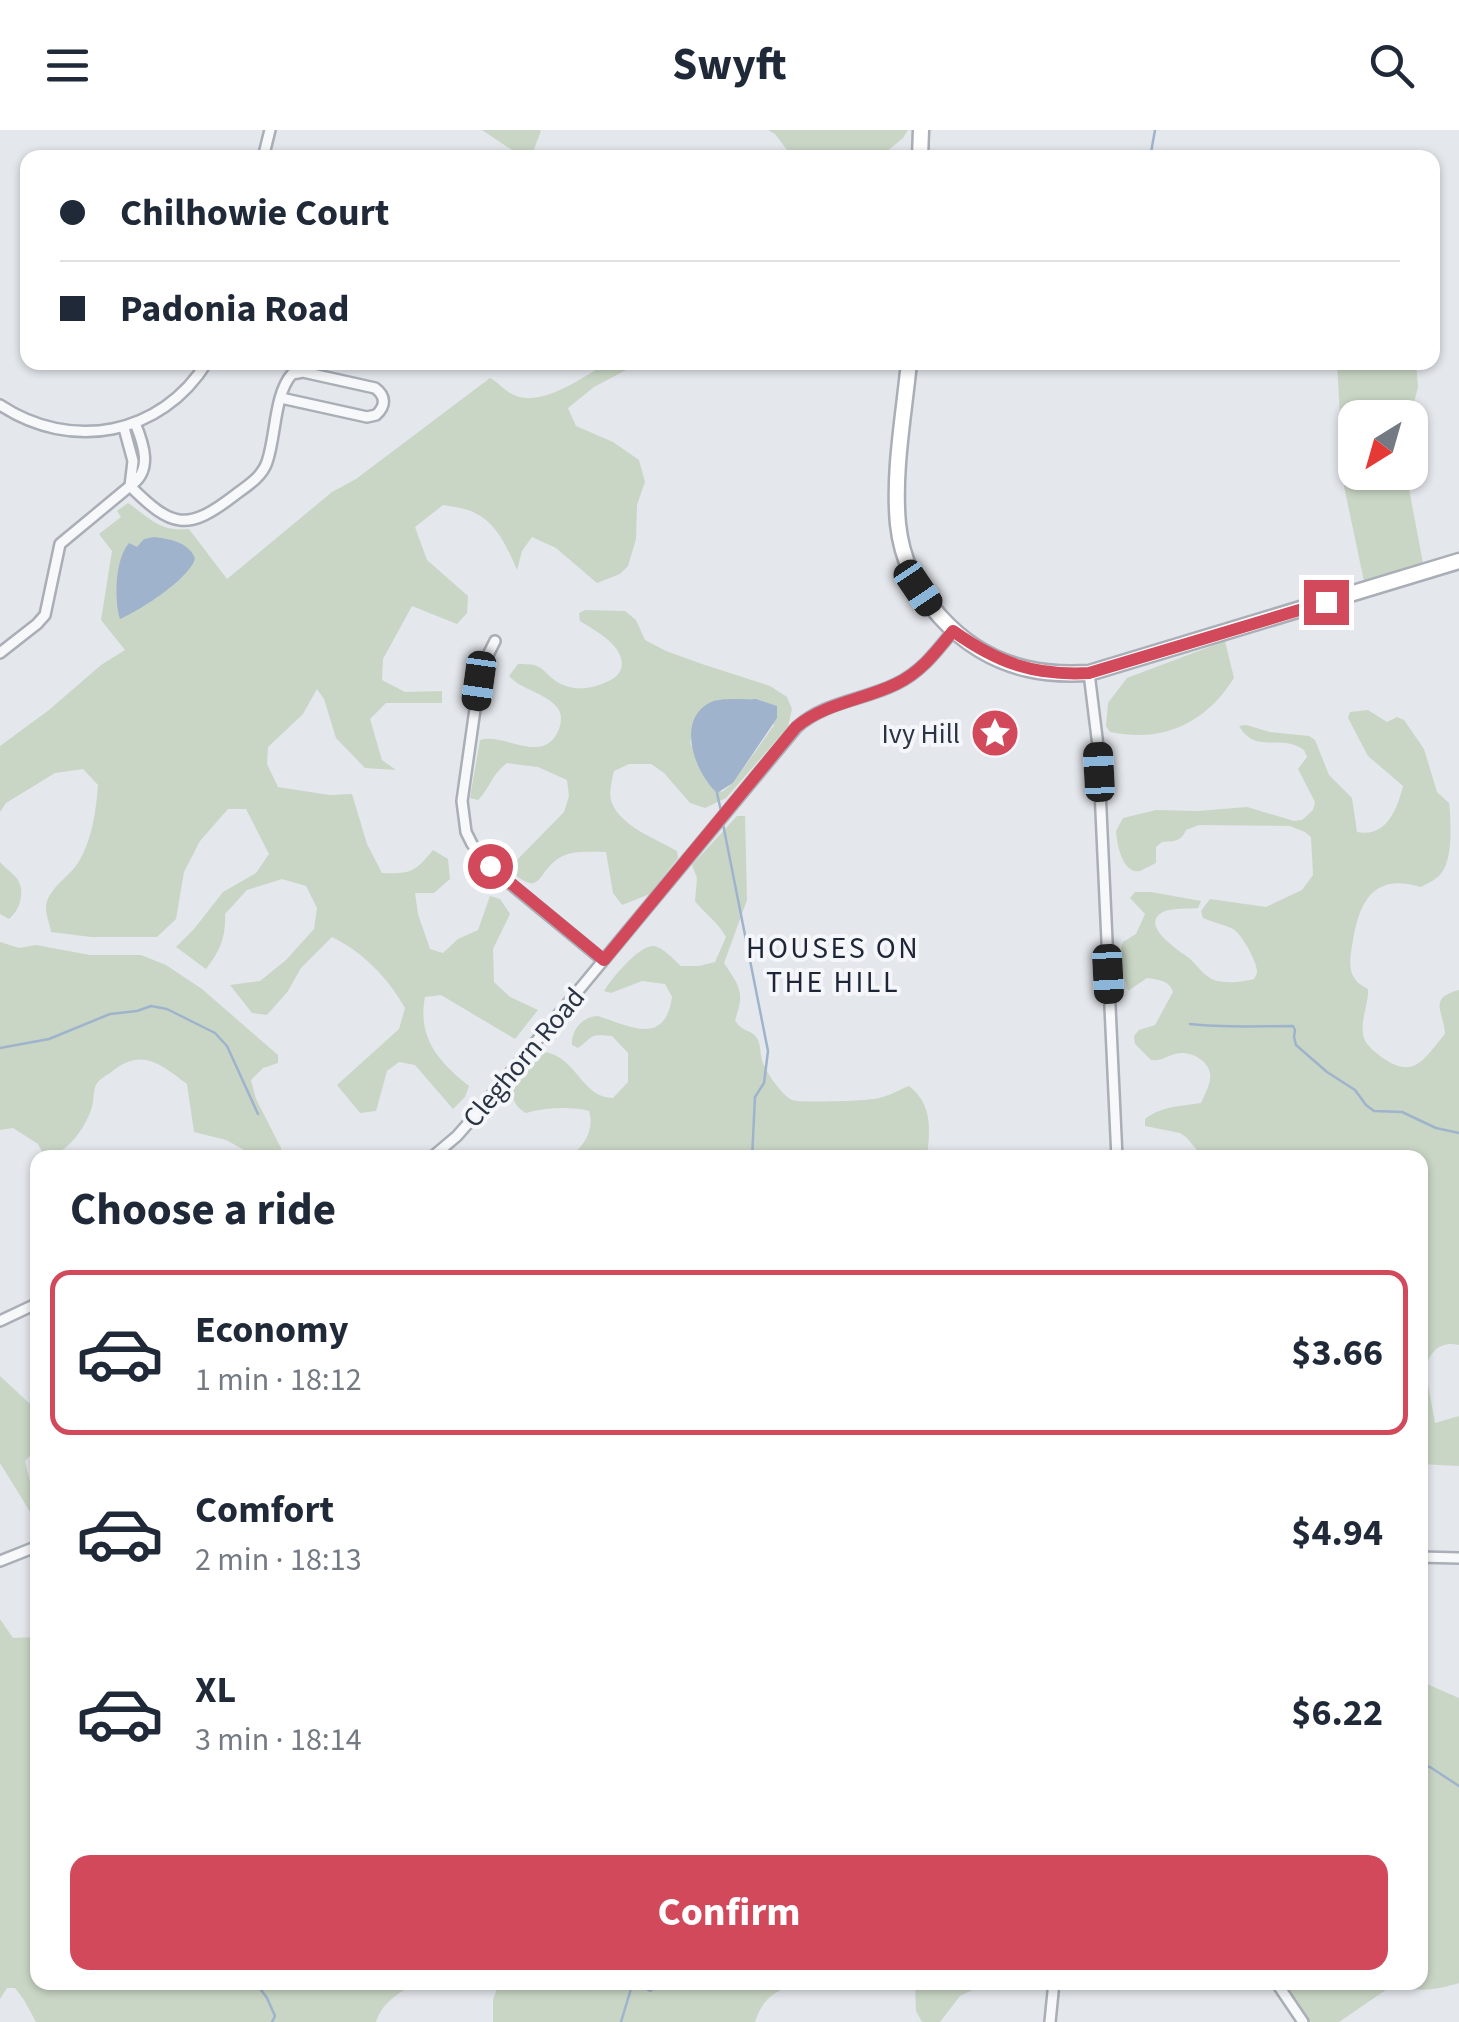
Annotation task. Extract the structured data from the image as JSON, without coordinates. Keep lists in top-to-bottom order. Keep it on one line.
{"streets":{"street":["Cleghorn Road"]},"districts":["HOUSES ON THE HILL"],"places":{"place":["Ivy Hill"]},"north":"bottom left","page":{"header":"Swyft","banner":["Chilhowie Court","Padonia Road"],"heading":"Choose a ride","list":[{"name":"Economy","note":"1 min · 18:12","value":"$3.66"},{"name":"Comfort","note":"2 min · 18:13","value":"$4.94"},{"name":"XL","note":"3 min · 18:14","value":"$6.22"}],"buttons":"Confirm"}}
